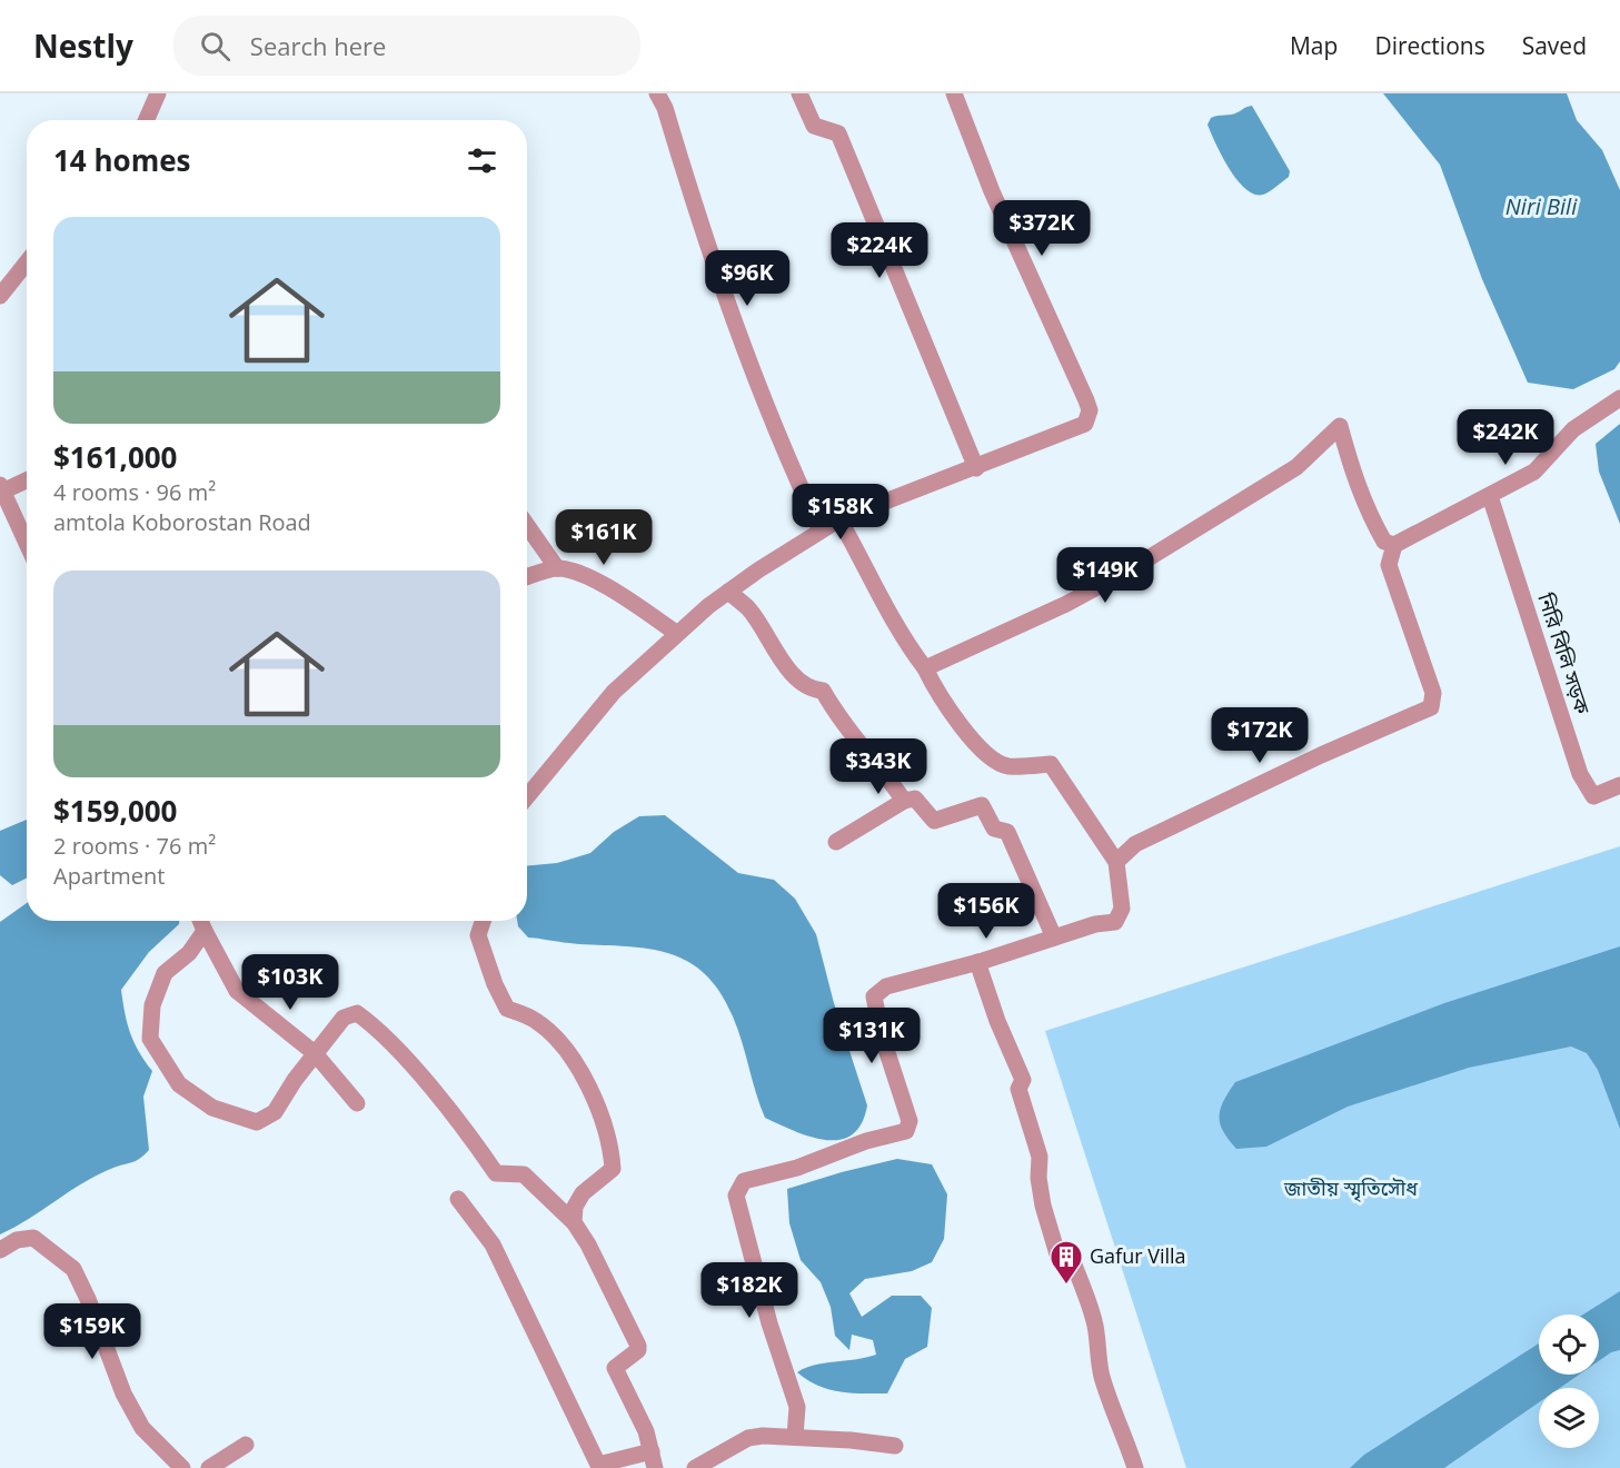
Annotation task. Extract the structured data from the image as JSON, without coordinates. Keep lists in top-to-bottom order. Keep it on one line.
{"streets":{"street":["নিরি বিলি সড়ক"]},"water":["Niri Bili"],"parks":["জাতীয় স্মৃতিসৌধ"],"places":{"building":["Gafur Villa"]},"page":{"header":"Nestly","search":"Search here","nav":["Map","Directions","Saved"],"heading":"14 homes","price":["$372K","$224K","$96K","$242K","$158K","$161K","$149K","$172K","$343K","$156K","$103K","$131K","$182K","$159K"],"list":[{"name":"$161,000","note":"4 rooms · 96 m² · amtola Koborostan Road"},{"name":"$159,000","note":"2 rooms · 76 m² · Apartment"}]}}
